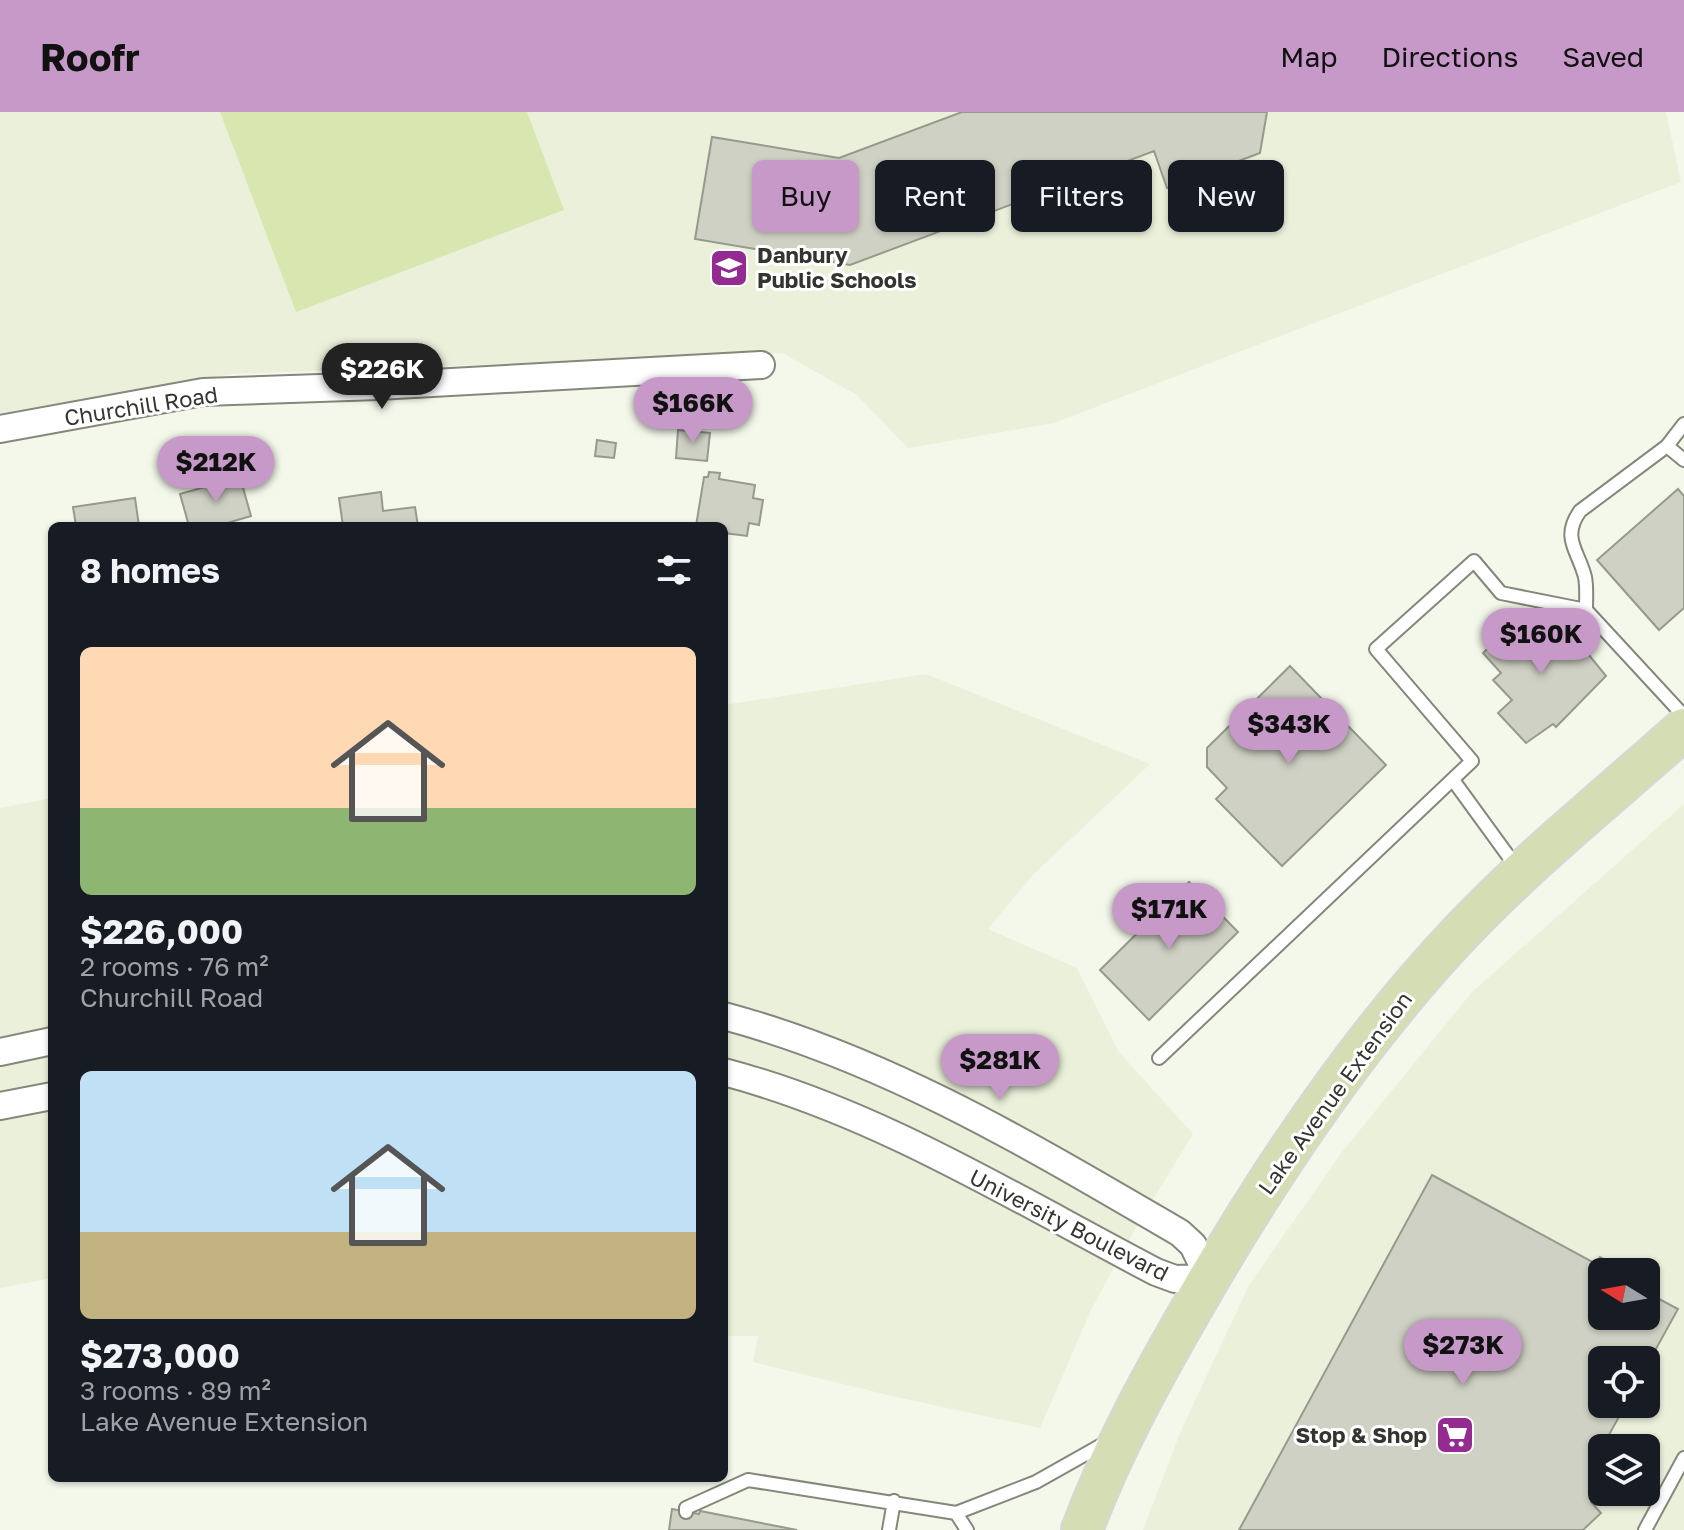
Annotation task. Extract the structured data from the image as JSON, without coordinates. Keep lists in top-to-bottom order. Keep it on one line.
{"streets":{"main road":["Lake Avenue Extension"],"street":["Churchill Road","University Boulevard"]},"crossings":[["Lake Avenue Extension","University Boulevard"]],"places":{"school or university":["Danbury Public Schools"],"supermarket":["Stop & Shop"]},"north":"left","page":{"header":"Roofr","nav":["Map","Directions","Saved"],"chip":["Buy","Rent","Filters","New"],"price":["$226K","$166K","$212K","$160K","$343K","$171K","$281K","$273K"],"heading":"8 homes","list":[{"name":"$226,000","note":"2 rooms · 76 m² · Churchill Road"},{"name":"$273,000","note":"3 rooms · 89 m² · Lake Avenue Extension"}]}}
